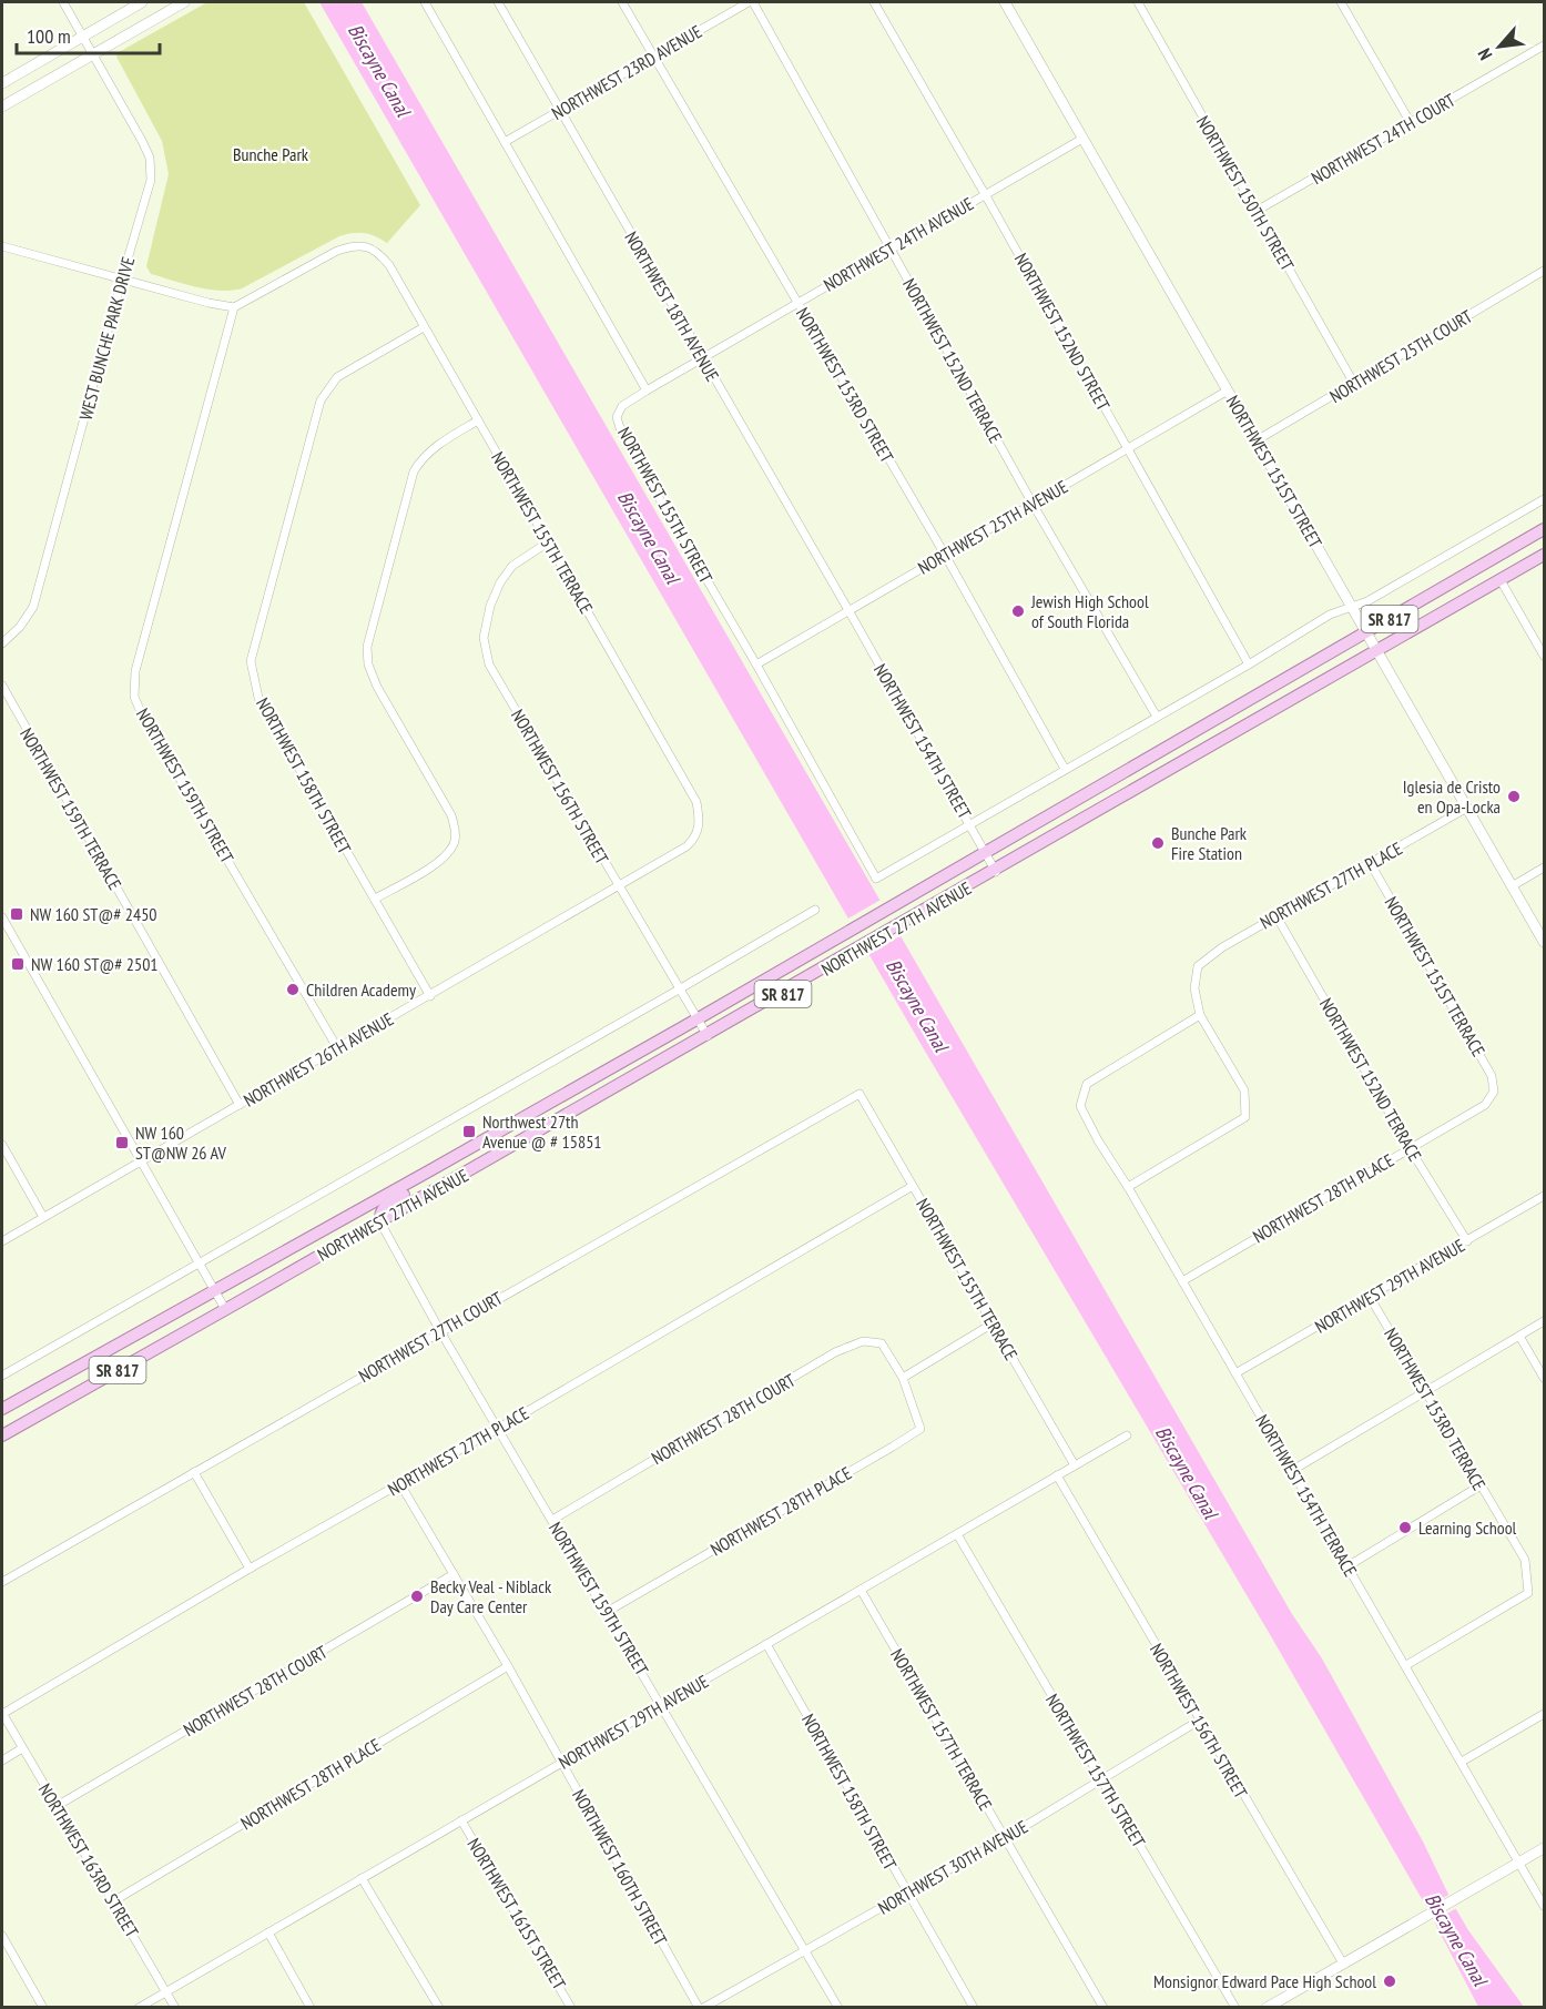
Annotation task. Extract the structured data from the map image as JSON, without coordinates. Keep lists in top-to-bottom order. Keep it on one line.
{"streets":{"main road":["SR 817","NORTHWEST 27TH AVENUE"],"street":["NORTHWEST 23RD AVENUE","NORTHWEST 24TH COURT","NORTHWEST 150TH STREET","NORTHWEST 24TH AVENUE","NORTHWEST 18TH AVENUE","NORTHWEST 152ND STREET","WEST BUNCHE PARK DRIVE","NORTHWEST 25TH COURT","NORTHWEST 152ND TERRACE","NORTHWEST 153RD STREET","NORTHWEST 151ST STREET","NORTHWEST 155TH STREET","NORTHWEST 25TH AVENUE","NORTHWEST 155TH TERRACE","NORTHWEST 154TH STREET","NORTHWEST 158TH STREET","NORTHWEST 159TH STREET","NORTHWEST 156TH STREET","NORTHWEST 159TH TERRACE","NORTHWEST 27TH PLACE","NORTHWEST 151ST TERRACE","NORTHWEST 26TH AVENUE","NORTHWEST 28TH PLACE","NORTHWEST 29TH AVENUE","NORTHWEST 27TH COURT","NORTHWEST 153RD TERRACE","NORTHWEST 28TH COURT","NORTHWEST 154TH TERRACE","NORTHWEST 157TH TERRACE","NORTHWEST 157TH STREET","NORTHWEST 163RD STREET","NORTHWEST 160TH STREET","NORTHWEST 30TH AVENUE","NORTHWEST 161ST STREET"]},"crossings":[["NORTHWEST 23RD AVENUE","NORTHWEST 18TH AVENUE"],["NORTHWEST 23RD AVENUE","NORTHWEST 153RD STREET"],["NORTHWEST 24TH COURT","NORTHWEST 150TH STREET"],["NORTHWEST 150TH STREET","NORTHWEST 25TH COURT"],["NORTHWEST 24TH AVENUE","NORTHWEST 18TH AVENUE"],["NORTHWEST 24TH AVENUE","NORTHWEST 152ND STREET"],["NORTHWEST 24TH AVENUE","NORTHWEST 152ND TERRACE"],["NORTHWEST 24TH AVENUE","NORTHWEST 153RD STREET"],["NORTHWEST 24TH AVENUE","NORTHWEST 151ST STREET"],["NORTHWEST 24TH AVENUE","NORTHWEST 155TH STREET"],["NORTHWEST 18TH AVENUE","NORTHWEST 25TH AVENUE"],["NORTHWEST 18TH AVENUE","NORTHWEST 154TH STREET"],["NORTHWEST 152ND STREET","NORTHWEST 25TH AVENUE"],["NORTHWEST 25TH COURT","NORTHWEST 151ST STREET"],["NORTHWEST 152ND TERRACE","NORTHWEST 25TH AVENUE"],["NORTHWEST 152ND TERRACE","NORTHWEST 27TH PLACE"],["NORTHWEST 152ND TERRACE","NORTHWEST 28TH PLACE"],["NORTHWEST 152ND TERRACE","NORTHWEST 29TH AVENUE"],["NORTHWEST 153RD STREET","NORTHWEST 25TH AVENUE"],["NORTHWEST 151ST STREET","NORTHWEST 25TH AVENUE"],["NORTHWEST 151ST STREET","NORTHWEST 27TH PLACE"],["NORTHWEST 151ST STREET","NORTHWEST 27TH AVENUE"],["NORTHWEST 155TH STREET","NORTHWEST 25TH AVENUE"],["NORTHWEST 155TH STREET","NORTHWEST 154TH STREET"],["NORTHWEST 25TH AVENUE","NORTHWEST 154TH STREET"],["NORTHWEST 155TH TERRACE","NORTHWEST 158TH STREET"],["NORTHWEST 155TH TERRACE","NORTHWEST 159TH STREET"],["NORTHWEST 155TH TERRACE","NORTHWEST 156TH STREET"],["NORTHWEST 155TH TERRACE","NORTHWEST 27TH PLACE"],["NORTHWEST 155TH TERRACE","NORTHWEST 26TH AVENUE"],["NORTHWEST 155TH TERRACE","NORTHWEST 29TH AVENUE"],["NORTHWEST 155TH TERRACE","NORTHWEST 27TH COURT"],["NORTHWEST 154TH STREET","NORTHWEST 27TH AVENUE"],["NORTHWEST 158TH STREET","NORTHWEST 26TH AVENUE"],["NORTHWEST 158TH STREET","NORTHWEST 29TH AVENUE"],["NORTHWEST 158TH STREET","NORTHWEST 30TH AVENUE"],["NORTHWEST 159TH STREET","NORTHWEST 27TH PLACE"],["NORTHWEST 159TH STREET","NORTHWEST 27TH AVENUE"],["NORTHWEST 159TH STREET","NORTHWEST 26TH AVENUE"],["NORTHWEST 159TH STREET","NORTHWEST 28TH PLACE"],["NORTHWEST 159TH STREET","NORTHWEST 29TH AVENUE"],["NORTHWEST 159TH STREET","NORTHWEST 27TH COURT"],["NORTHWEST 159TH STREET","NORTHWEST 28TH COURT"],["NORTHWEST 159TH STREET","NORTHWEST 30TH AVENUE"],["NORTHWEST 156TH STREET","NORTHWEST 27TH AVENUE"],["NORTHWEST 156TH STREET","NORTHWEST 26TH AVENUE"],["NORTHWEST 156TH STREET","NORTHWEST 29TH AVENUE"],["NORTHWEST 156TH STREET","NORTHWEST 30TH AVENUE"],["NORTHWEST 159TH TERRACE","NORTHWEST 26TH AVENUE"],["NORTHWEST 27TH PLACE","NORTHWEST 151ST TERRACE"],["NORTHWEST 27TH PLACE","NORTHWEST 154TH TERRACE"],["NORTHWEST 27TH PLACE","NORTHWEST 163RD STREET"],["NORTHWEST 27TH PLACE","NORTHWEST 160TH STREET"],["NORTHWEST 151ST TERRACE","NORTHWEST 28TH PLACE"],["NORTHWEST 28TH PLACE","NORTHWEST 28TH COURT"],["NORTHWEST 28TH PLACE","NORTHWEST 154TH TERRACE"],["NORTHWEST 28TH PLACE","NORTHWEST 163RD STREET"],["NORTHWEST 28TH PLACE","NORTHWEST 160TH STREET"],["NORTHWEST 29TH AVENUE","NORTHWEST 153RD TERRACE"],["NORTHWEST 29TH AVENUE","NORTHWEST 154TH TERRACE"],["NORTHWEST 29TH AVENUE","NORTHWEST 157TH TERRACE"],["NORTHWEST 29TH AVENUE","NORTHWEST 157TH STREET"],["NORTHWEST 29TH AVENUE","NORTHWEST 163RD STREET"],["NORTHWEST 29TH AVENUE","NORTHWEST 160TH STREET"],["NORTHWEST 29TH AVENUE","NORTHWEST 161ST STREET"],["NORTHWEST 153RD TERRACE","NORTHWEST 154TH TERRACE"],["NORTHWEST 28TH COURT","NORTHWEST 163RD STREET"],["NORTHWEST 28TH COURT","NORTHWEST 160TH STREET"],["NORTHWEST 157TH TERRACE","NORTHWEST 30TH AVENUE"],["NORTHWEST 157TH STREET","NORTHWEST 30TH AVENUE"],["NORTHWEST 160TH STREET","NORTHWEST 30TH AVENUE"]],"water":["Biscayne Canal"],"parks":["Bunche Park"],"places":{"other":["Jewish High School of South Florida","Iglesia de Cristo en Opa-Locka","Bunche Park Fire Station","Children Academy","Learning School","Becky Veal - Niblack Day Care Center","Monsignor Edward Pace High School"],"transit":["NW 160 ST@# 2450","NW 160 ST@# 2501","Northwest 27th Avenue @ # 15851","NW 160 ST@NW 26 AV"]},"scale_bar":"100 m","north":"bottom left"}
